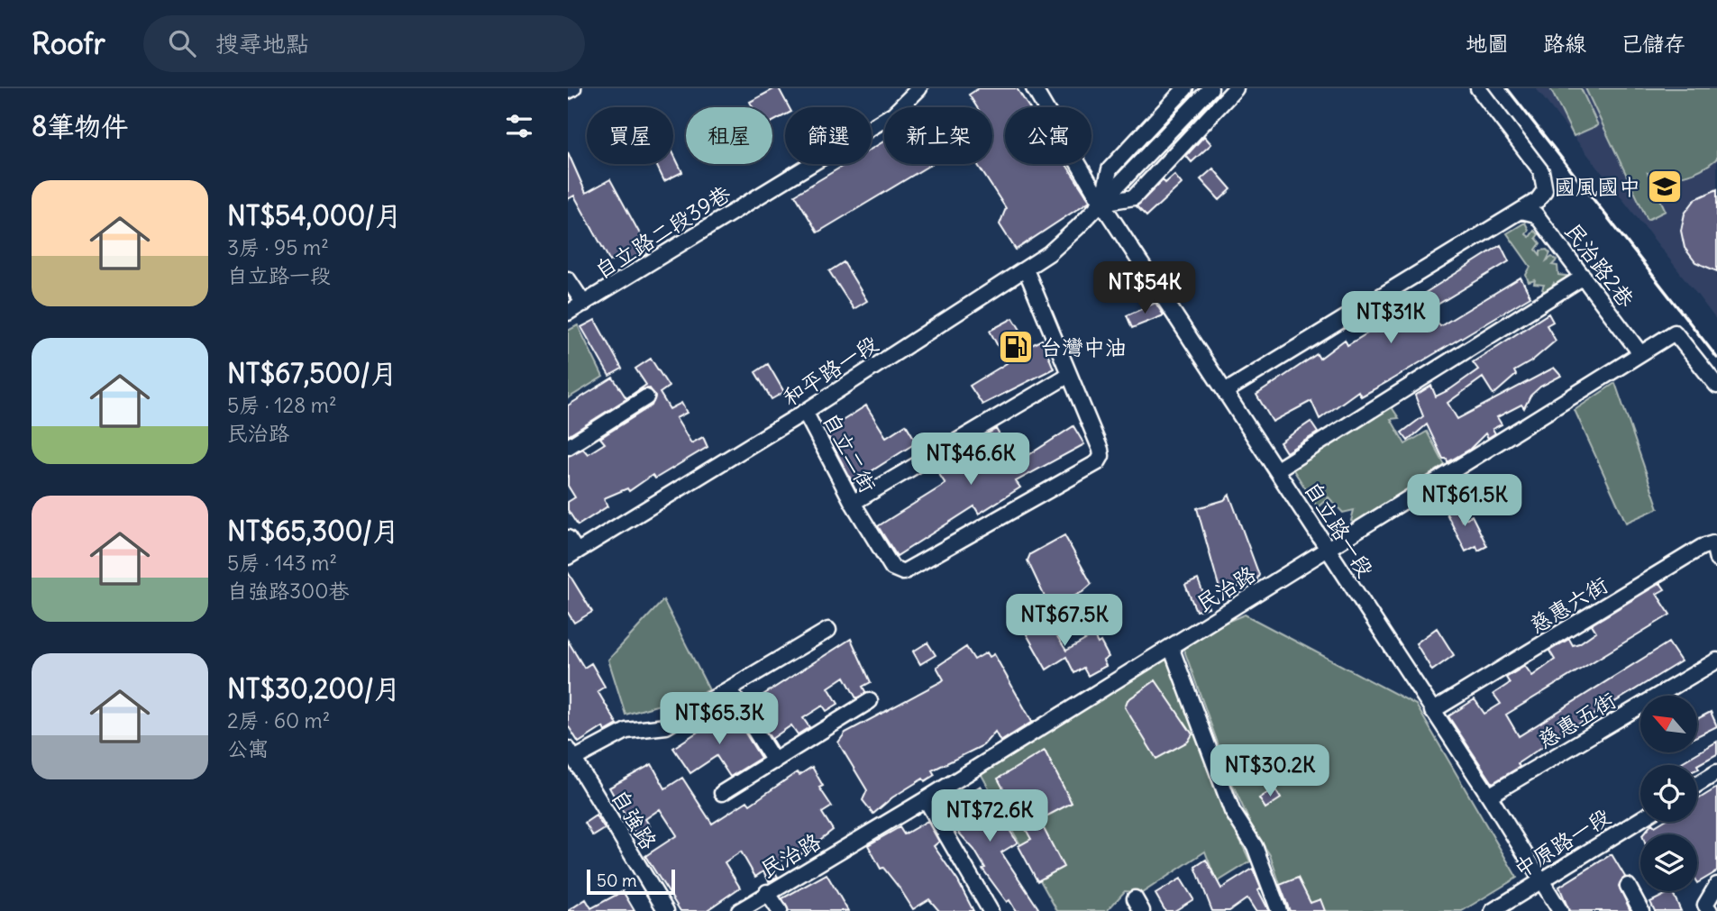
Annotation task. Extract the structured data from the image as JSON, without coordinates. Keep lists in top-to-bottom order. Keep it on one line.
{"streets":{"street":["自立路二段39巷","民治路2巷","和平路一段","自立二街","自立路一段","民治路","慈惠六街","慈惠五街","自強路","中原路一段"]},"crossings":[["民治路2巷","民治路"],["和平路一段","自立二街"],["和平路一段","自立路一段"],["自立路一段","民治路"],["自立路一段","慈惠六街"],["自立路一段","慈惠五街"],["自立路一段","中原路一段"]],"places":{"school or university":["國風國中"],"fuel station":["台灣中油"]},"scale_bar":"50 m","north":"top left","page":{"header":"Roofr","search":"搜尋地點","nav":["地圖","路線","已儲存"],"heading":"8筆物件","chip":["買屋","租屋","篩選","新上架","公寓"],"list":[{"name":"NT$54,000/月","note":"3房 · 95 m² · 自立路一段"},{"name":"NT$67,500/月","note":"5房 · 128 m² · 民治路"},{"name":"NT$65,300/月","note":"5房 · 143 m² · 自強路300巷"},{"name":"NT$30,200/月","note":"2房 · 60 m² · 公寓"}],"price":["NT$54K","NT$31K","NT$46.6K","NT$61.5K","NT$67.5K","NT$65.3K","NT$30.2K","NT$72.6K"],"scale":"50 m"}}
